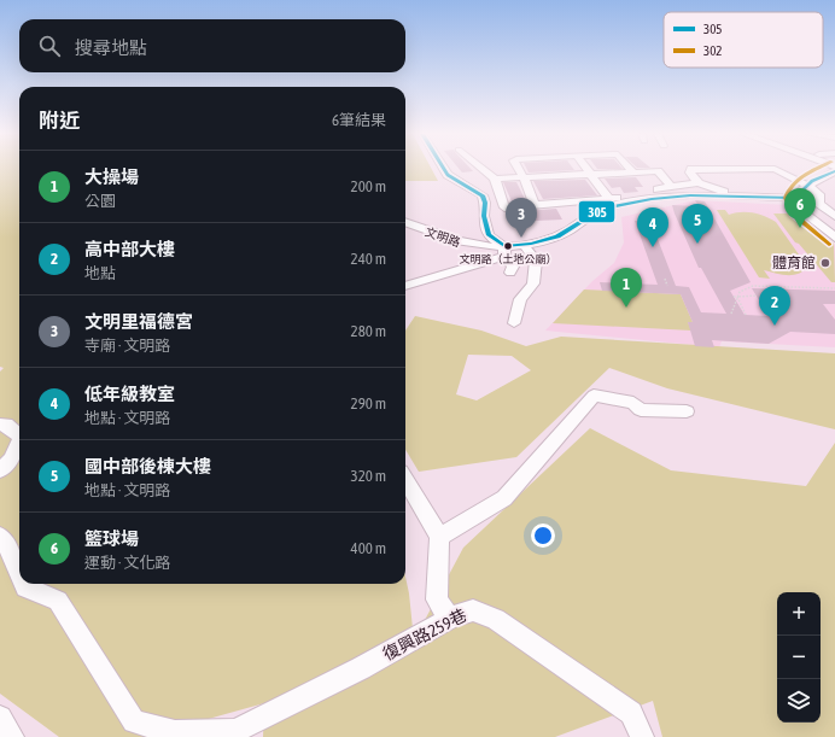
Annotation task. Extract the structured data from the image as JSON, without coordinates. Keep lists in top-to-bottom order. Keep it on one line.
{"streets":{"street":["文明路","復興路259巷"]},"places":["文明路（土地公廟）","體育館"],"lines":["transit line 305","transit line 302"],"legend":["305","302"],"page":{"search":"搜尋地點","heading":["附近","6筆結果"],"list":[{"mark":"1","name":"大操場","note":"公園","value":"200 m"},{"mark":"2","name":"高中部大樓","note":"地點","value":"240 m"},{"mark":"3","name":"文明里福德宮","note":"寺廟 · 文明路","value":"280 m"},{"mark":"4","name":"低年級教室","note":"地點 · 文明路","value":"290 m"},{"mark":"5","name":"國中部後棟大樓","note":"地點 · 文明路","value":"320 m"},{"mark":"6","name":"籃球場","note":"運動 · 文化路","value":"400 m"}],"pins":["6","3","5","4","1","2"],"map_buttons":["+","−"]}}
